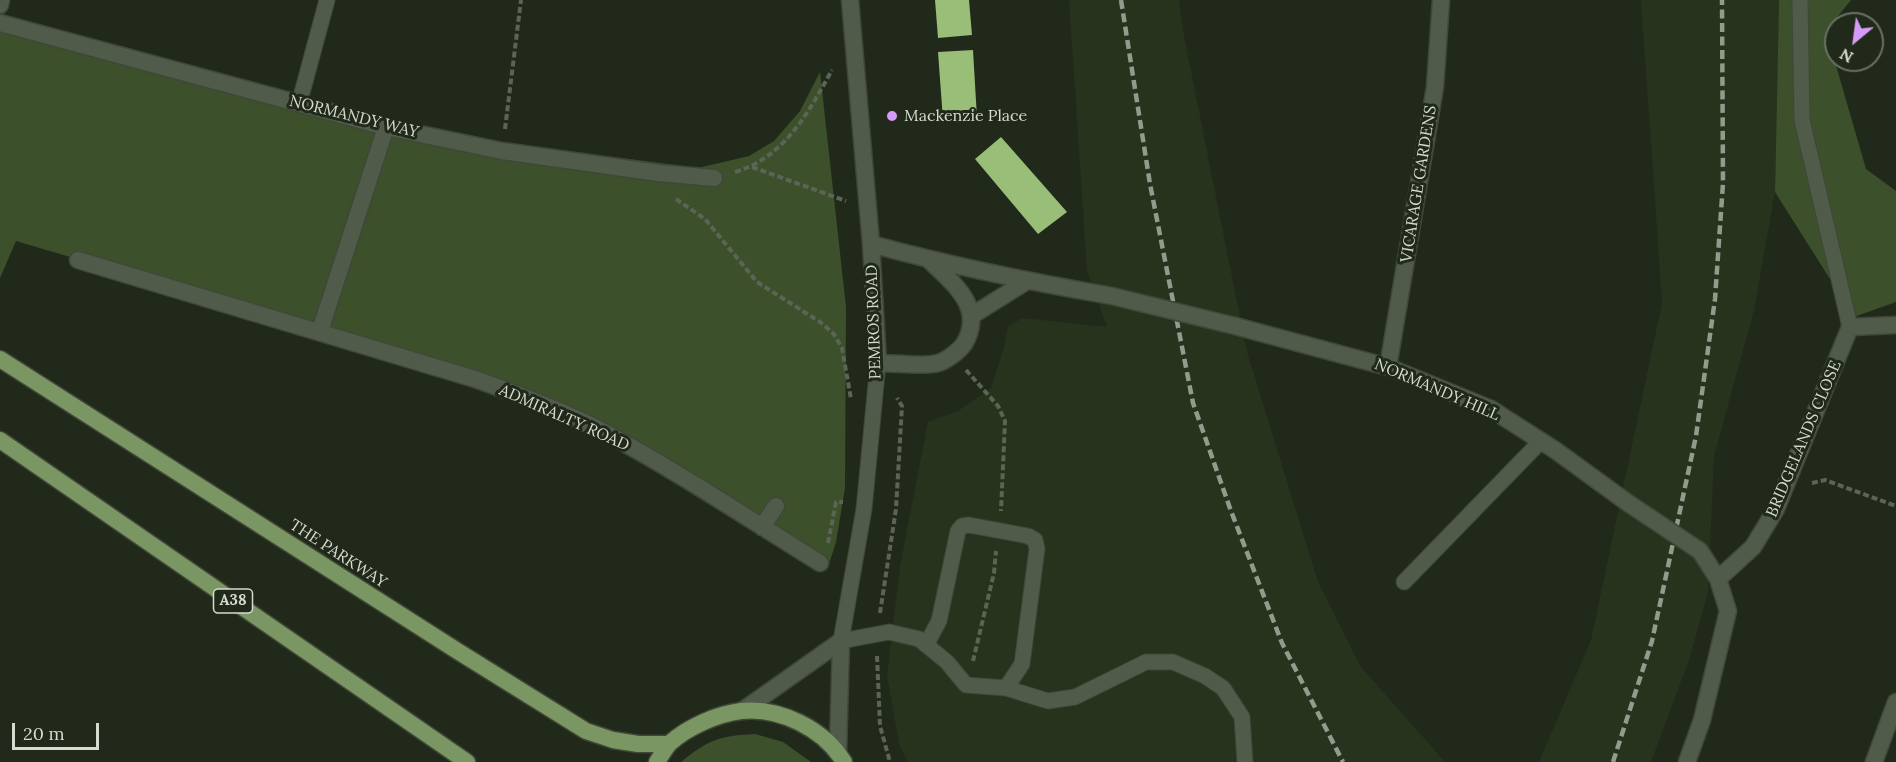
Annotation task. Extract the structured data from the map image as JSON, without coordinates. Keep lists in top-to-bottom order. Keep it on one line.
{"streets":{"highway":["THE PARKWAY","A38"],"street":["NORMANDY WAY","VICARAGE GARDENS","PEMROS ROAD","NORMANDY HILL","ADMIRALTY ROAD","BRIDGELANDS CLOSE"]},"crossings":[["VICARAGE GARDENS","NORMANDY HILL"],["PEMROS ROAD","NORMANDY HILL"],["NORMANDY HILL","BRIDGELANDS CLOSE"]],"places":["Mackenzie Place"],"scale_bar":"20 m","north":"bottom left"}
